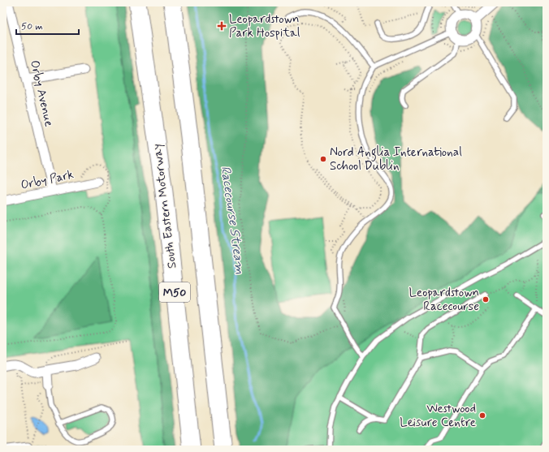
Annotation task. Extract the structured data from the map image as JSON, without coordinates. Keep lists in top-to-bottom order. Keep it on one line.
{"streets":{"highway":["South Eastern Motorway","M50"],"street":["Orby Avenue","Orby Park"]},"crossings":[["Orby Avenue","Orby Park"]],"water":["Racecourse Stream"],"places":{"health":["Leopardstown Park Hospital"],"other":["Nord Anglia International School Dublin","Leopardstown Racecourse","Westwood Leisure Centre"]},"scale_bar":"50 m"}
